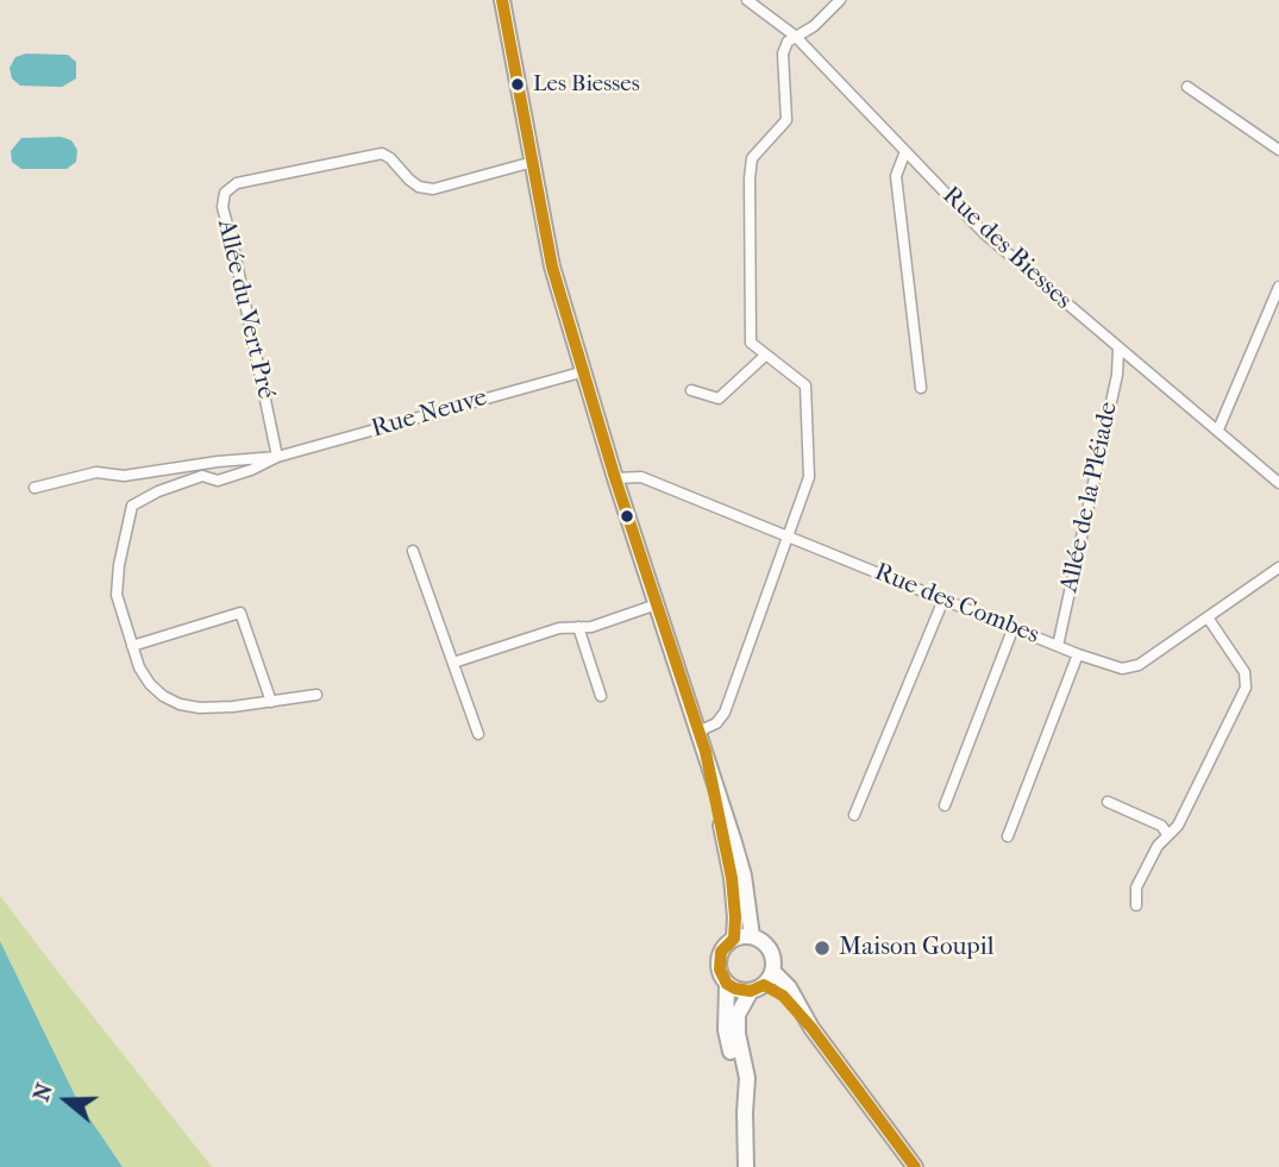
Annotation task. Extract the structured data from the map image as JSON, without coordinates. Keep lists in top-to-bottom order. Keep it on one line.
{"streets":{"street":["Rue des Biesses","Allée du Vert Pré","Rue Neuve","Allée de la Pléiade","Rue des Combes"]},"crossings":[["Rue des Biesses","Allée de la Pléiade"],["Allée du Vert Pré","Rue Neuve"],["Allée de la Pléiade","Rue des Combes"]],"places":["Les Biesses","Maison Goupil"],"north":"left"}
